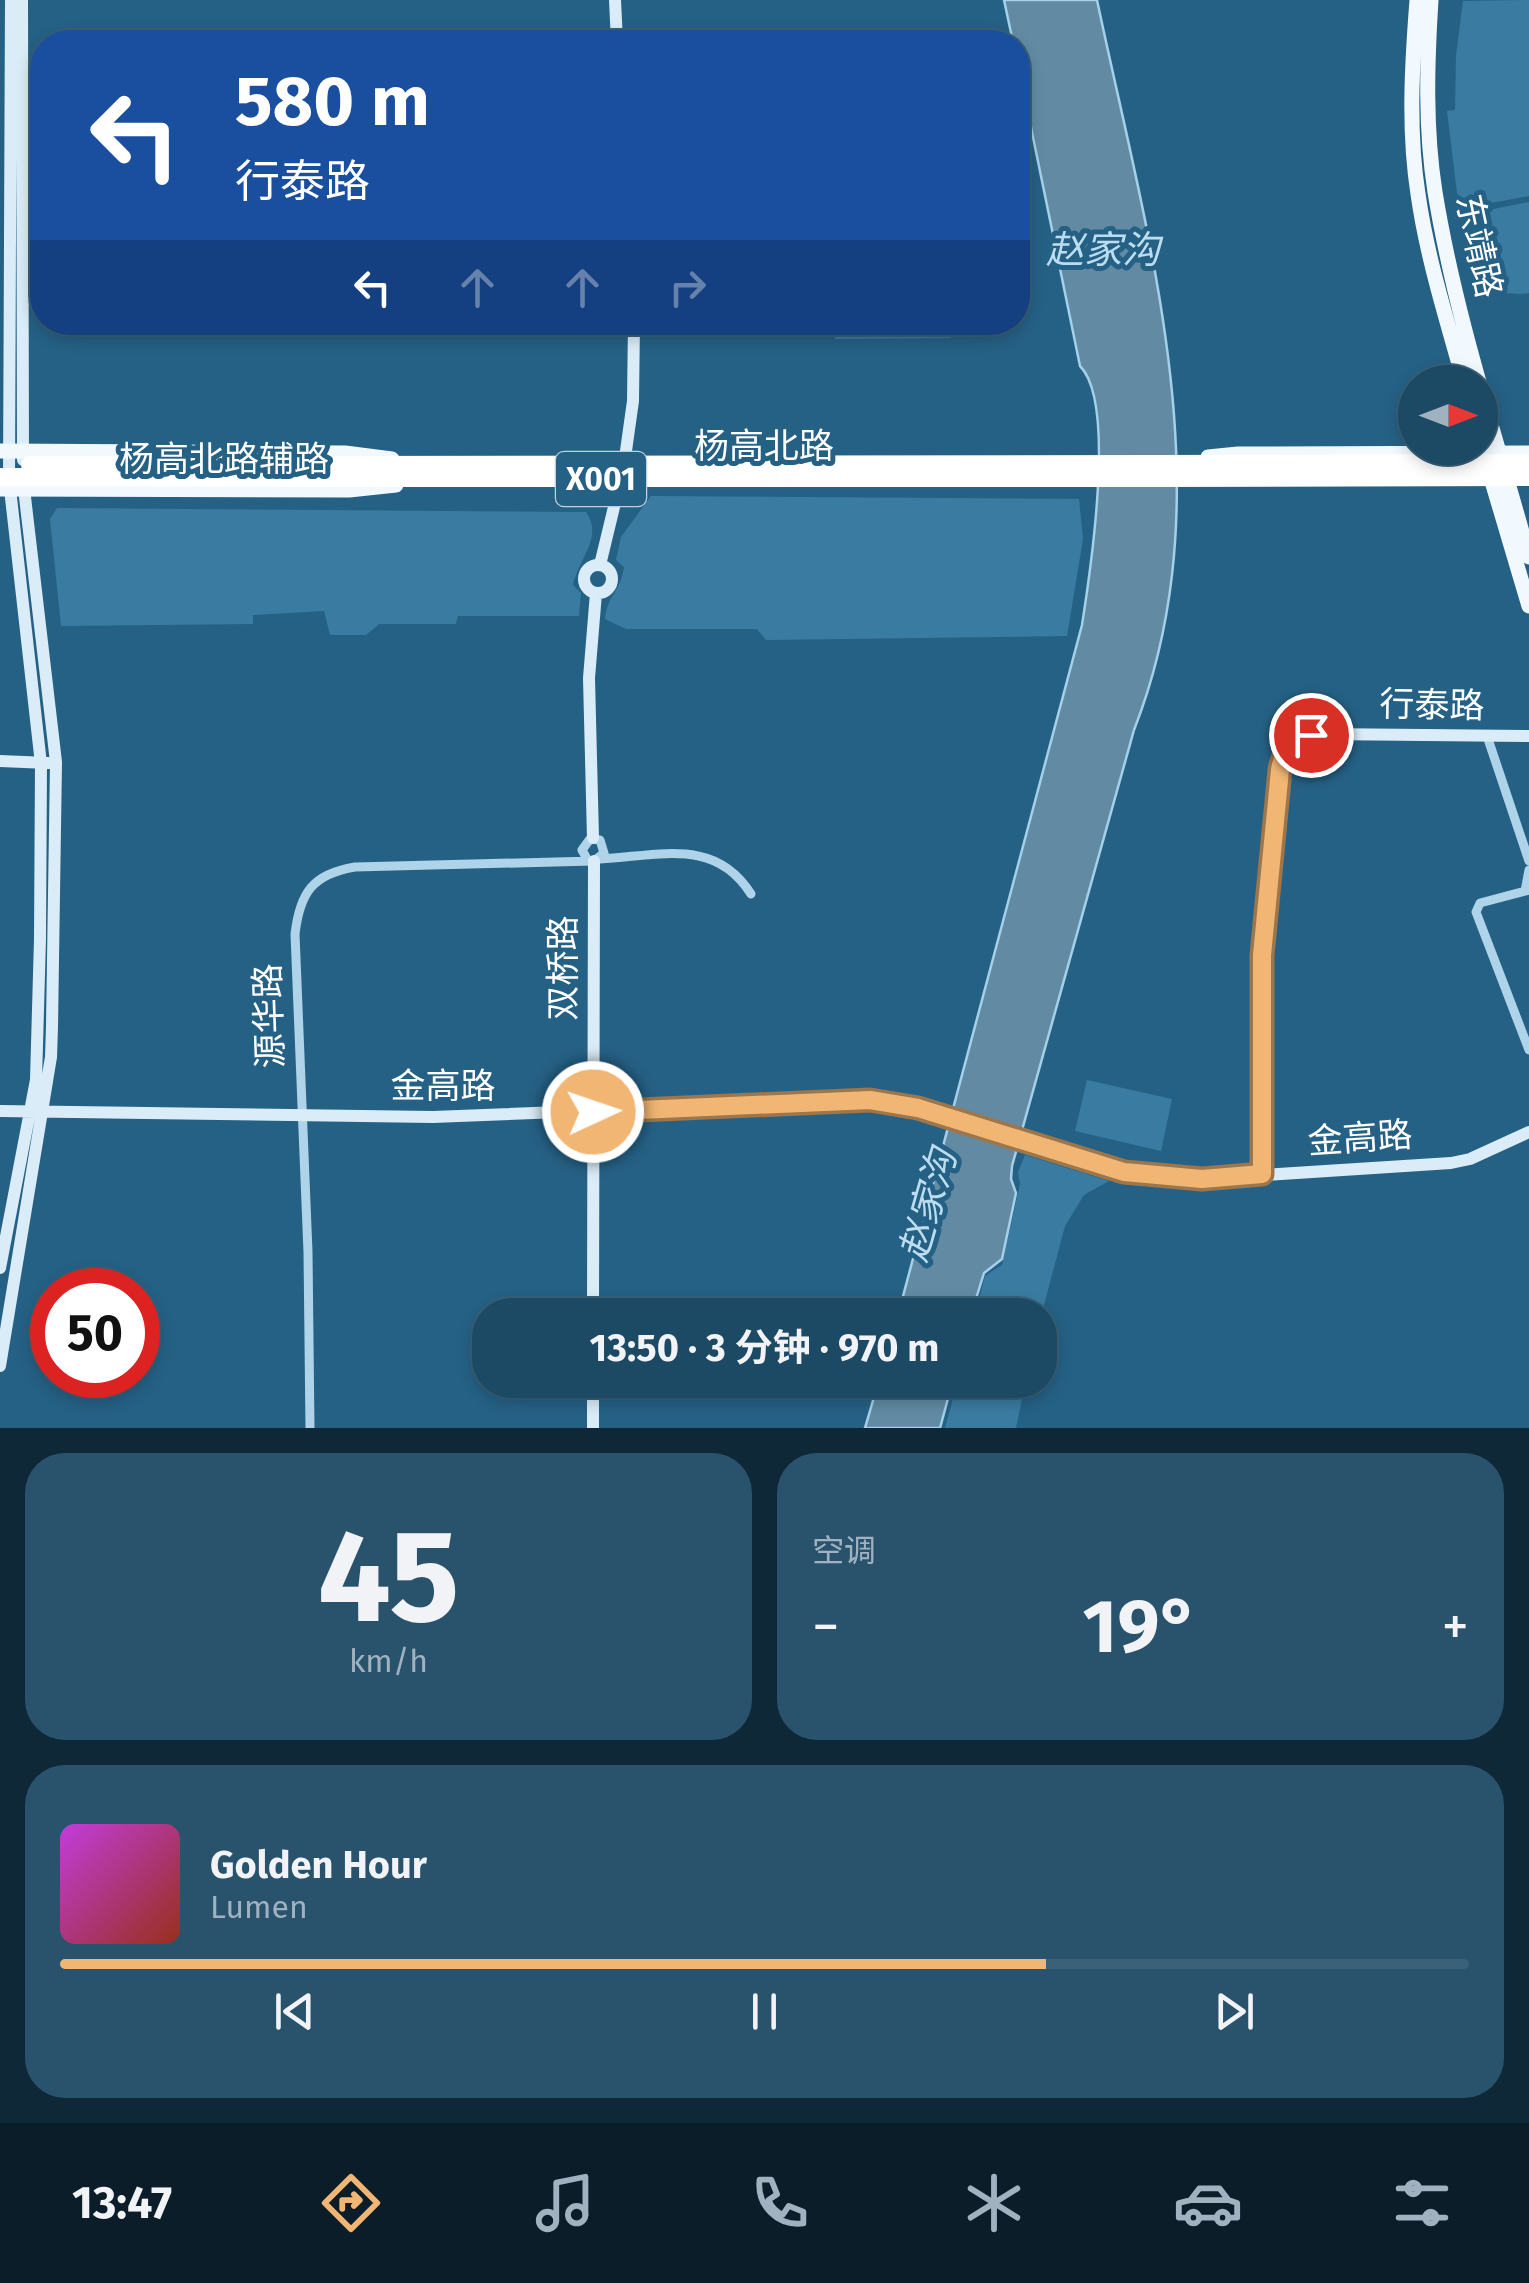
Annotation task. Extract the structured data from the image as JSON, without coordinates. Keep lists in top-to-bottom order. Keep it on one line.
{"streets":{"highway":["杨高北路","X001"],"main road":["东靖路","杨高北路辅路","行泰路","双桥路","金高路"],"street":["源华路"]},"crossings":[["东靖路","X001"],["杨高北路","杨高北路辅路"],["杨高北路","X001"],["行泰路","金高路"],["双桥路","源华路"],["双桥路","金高路"],["源华路","金高路"]],"water":["赵家沟"],"north":"right","page":{"turn":["580 m","行泰路"],"limit":"50","trip":"13:50 · 3 分钟 · 970 m","tile":[["45","km/h"],"空调"],"heat":["−","19°","+"],"song":["Golden Hour","Lumen"],"tabs":"13:47"}}
